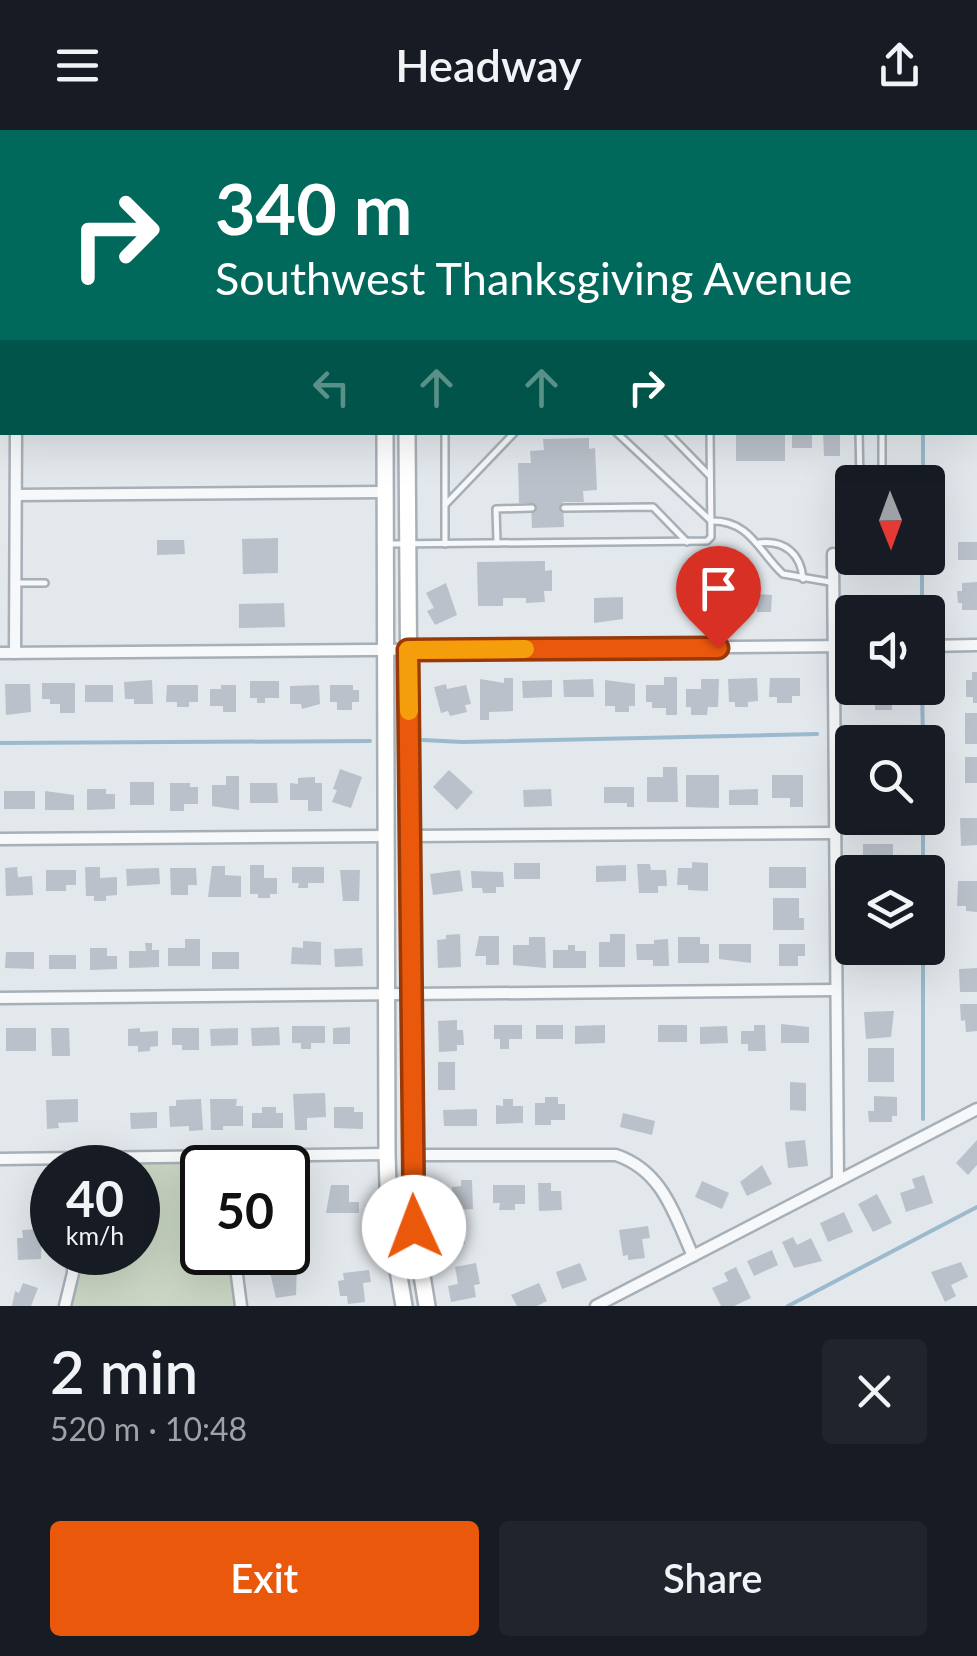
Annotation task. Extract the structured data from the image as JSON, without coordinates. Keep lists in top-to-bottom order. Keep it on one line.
{"north":"bottom","page":{"header":"Headway","turn":["340 m","Southwest Thanksgiving Avenue"],"speed":"40 km/h","limit":"50","heading":["2 min","520 m · 10:48"],"buttons":["Exit","Share"]}}
